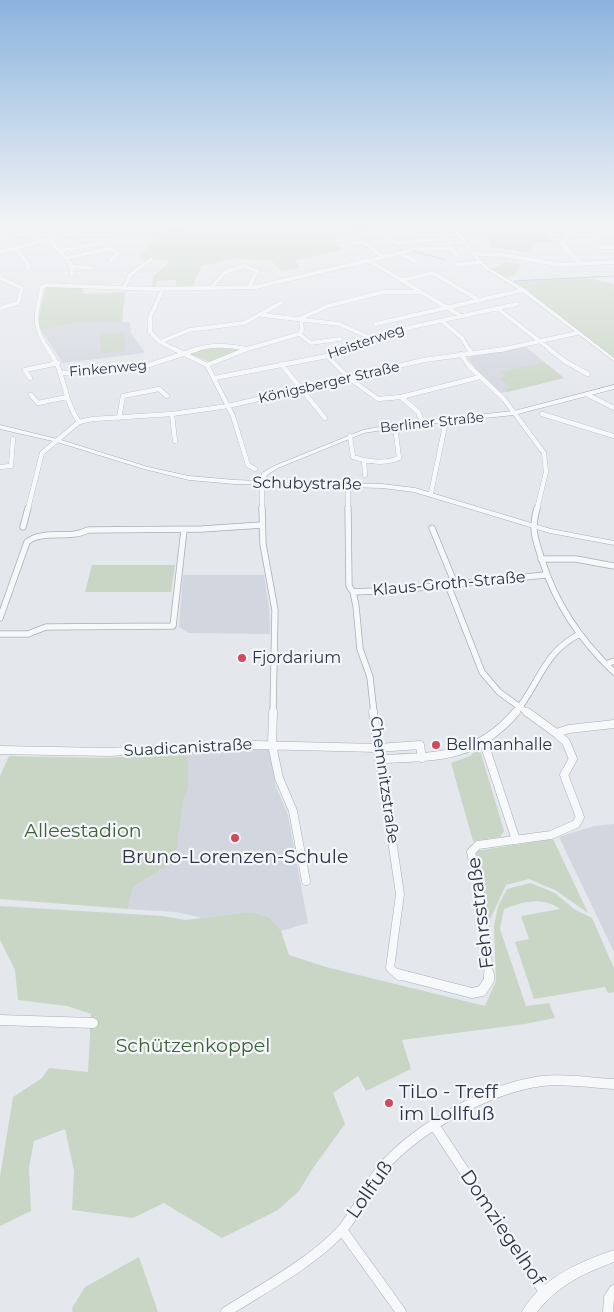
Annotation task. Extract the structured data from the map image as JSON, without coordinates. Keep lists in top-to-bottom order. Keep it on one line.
{"streets":{"street":["Heisterweg","Finkenweg","Königsberger Straße","Berliner Straße","Schubystraße","Klaus-Groth-Straße","Suadicanistraße","Chemnitzstraße","Fehrsstraße","Lollfuß","Domziegelhof"]},"crossings":[["Berliner Straße","Schubystraße"],["Schubystraße","Chemnitzstraße"],["Klaus-Groth-Straße","Chemnitzstraße"],["Suadicanistraße","Chemnitzstraße"],["Chemnitzstraße","Fehrsstraße"],["Lollfuß","Domziegelhof"]],"parks":["Alleestadion","Schützenkoppel"],"places":["Fjordarium","Bellmanhalle","Bruno-Lorenzen-Schule","TiLo - Treff im Lollfuß"]}
